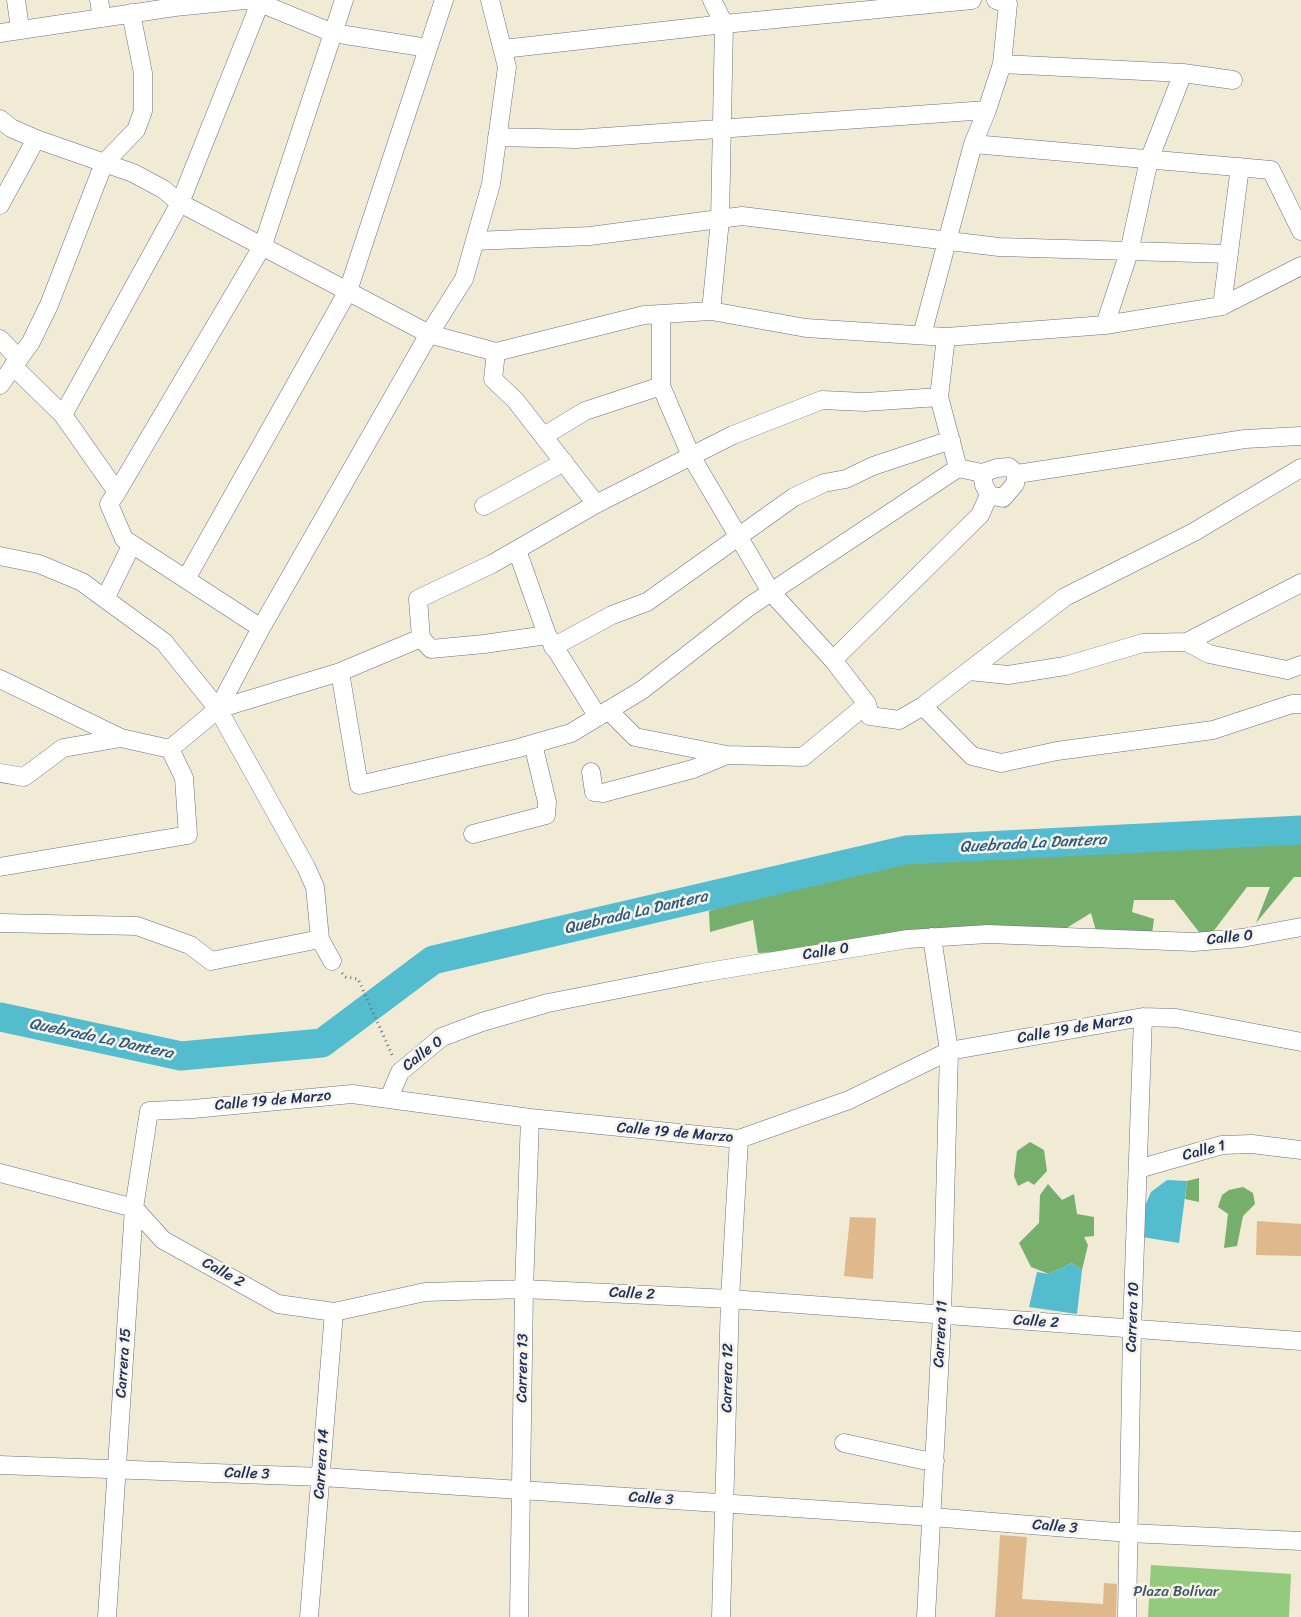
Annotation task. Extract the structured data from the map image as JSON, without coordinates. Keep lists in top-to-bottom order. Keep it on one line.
{"streets":{"street":["Calle 0","Calle 19 de Marzo","Calle 1","Calle 2","Carrera 10","Carrera 11","Carrera 15","Carrera 13","Carrera 12","Carrera 14","Calle 3"]},"crossings":[["Calle 0","Calle 19 de Marzo"],["Calle 0","Carrera 11"],["Calle 19 de Marzo","Carrera 10"],["Calle 19 de Marzo","Carrera 11"],["Calle 19 de Marzo","Carrera 15"],["Calle 19 de Marzo","Carrera 13"],["Calle 19 de Marzo","Carrera 12"],["Calle 1","Carrera 10"],["Calle 2","Carrera 10"],["Calle 2","Carrera 11"],["Calle 2","Carrera 15"],["Calle 2","Carrera 13"],["Calle 2","Carrera 12"],["Calle 2","Carrera 14"],["Carrera 10","Calle 3"],["Carrera 11","Calle 3"],["Carrera 15","Calle 3"],["Carrera 13","Calle 3"],["Carrera 12","Calle 3"],["Carrera 14","Calle 3"]],"water":["Quebrada La Dantera"],"parks":["Plaza Bolívar"]}
